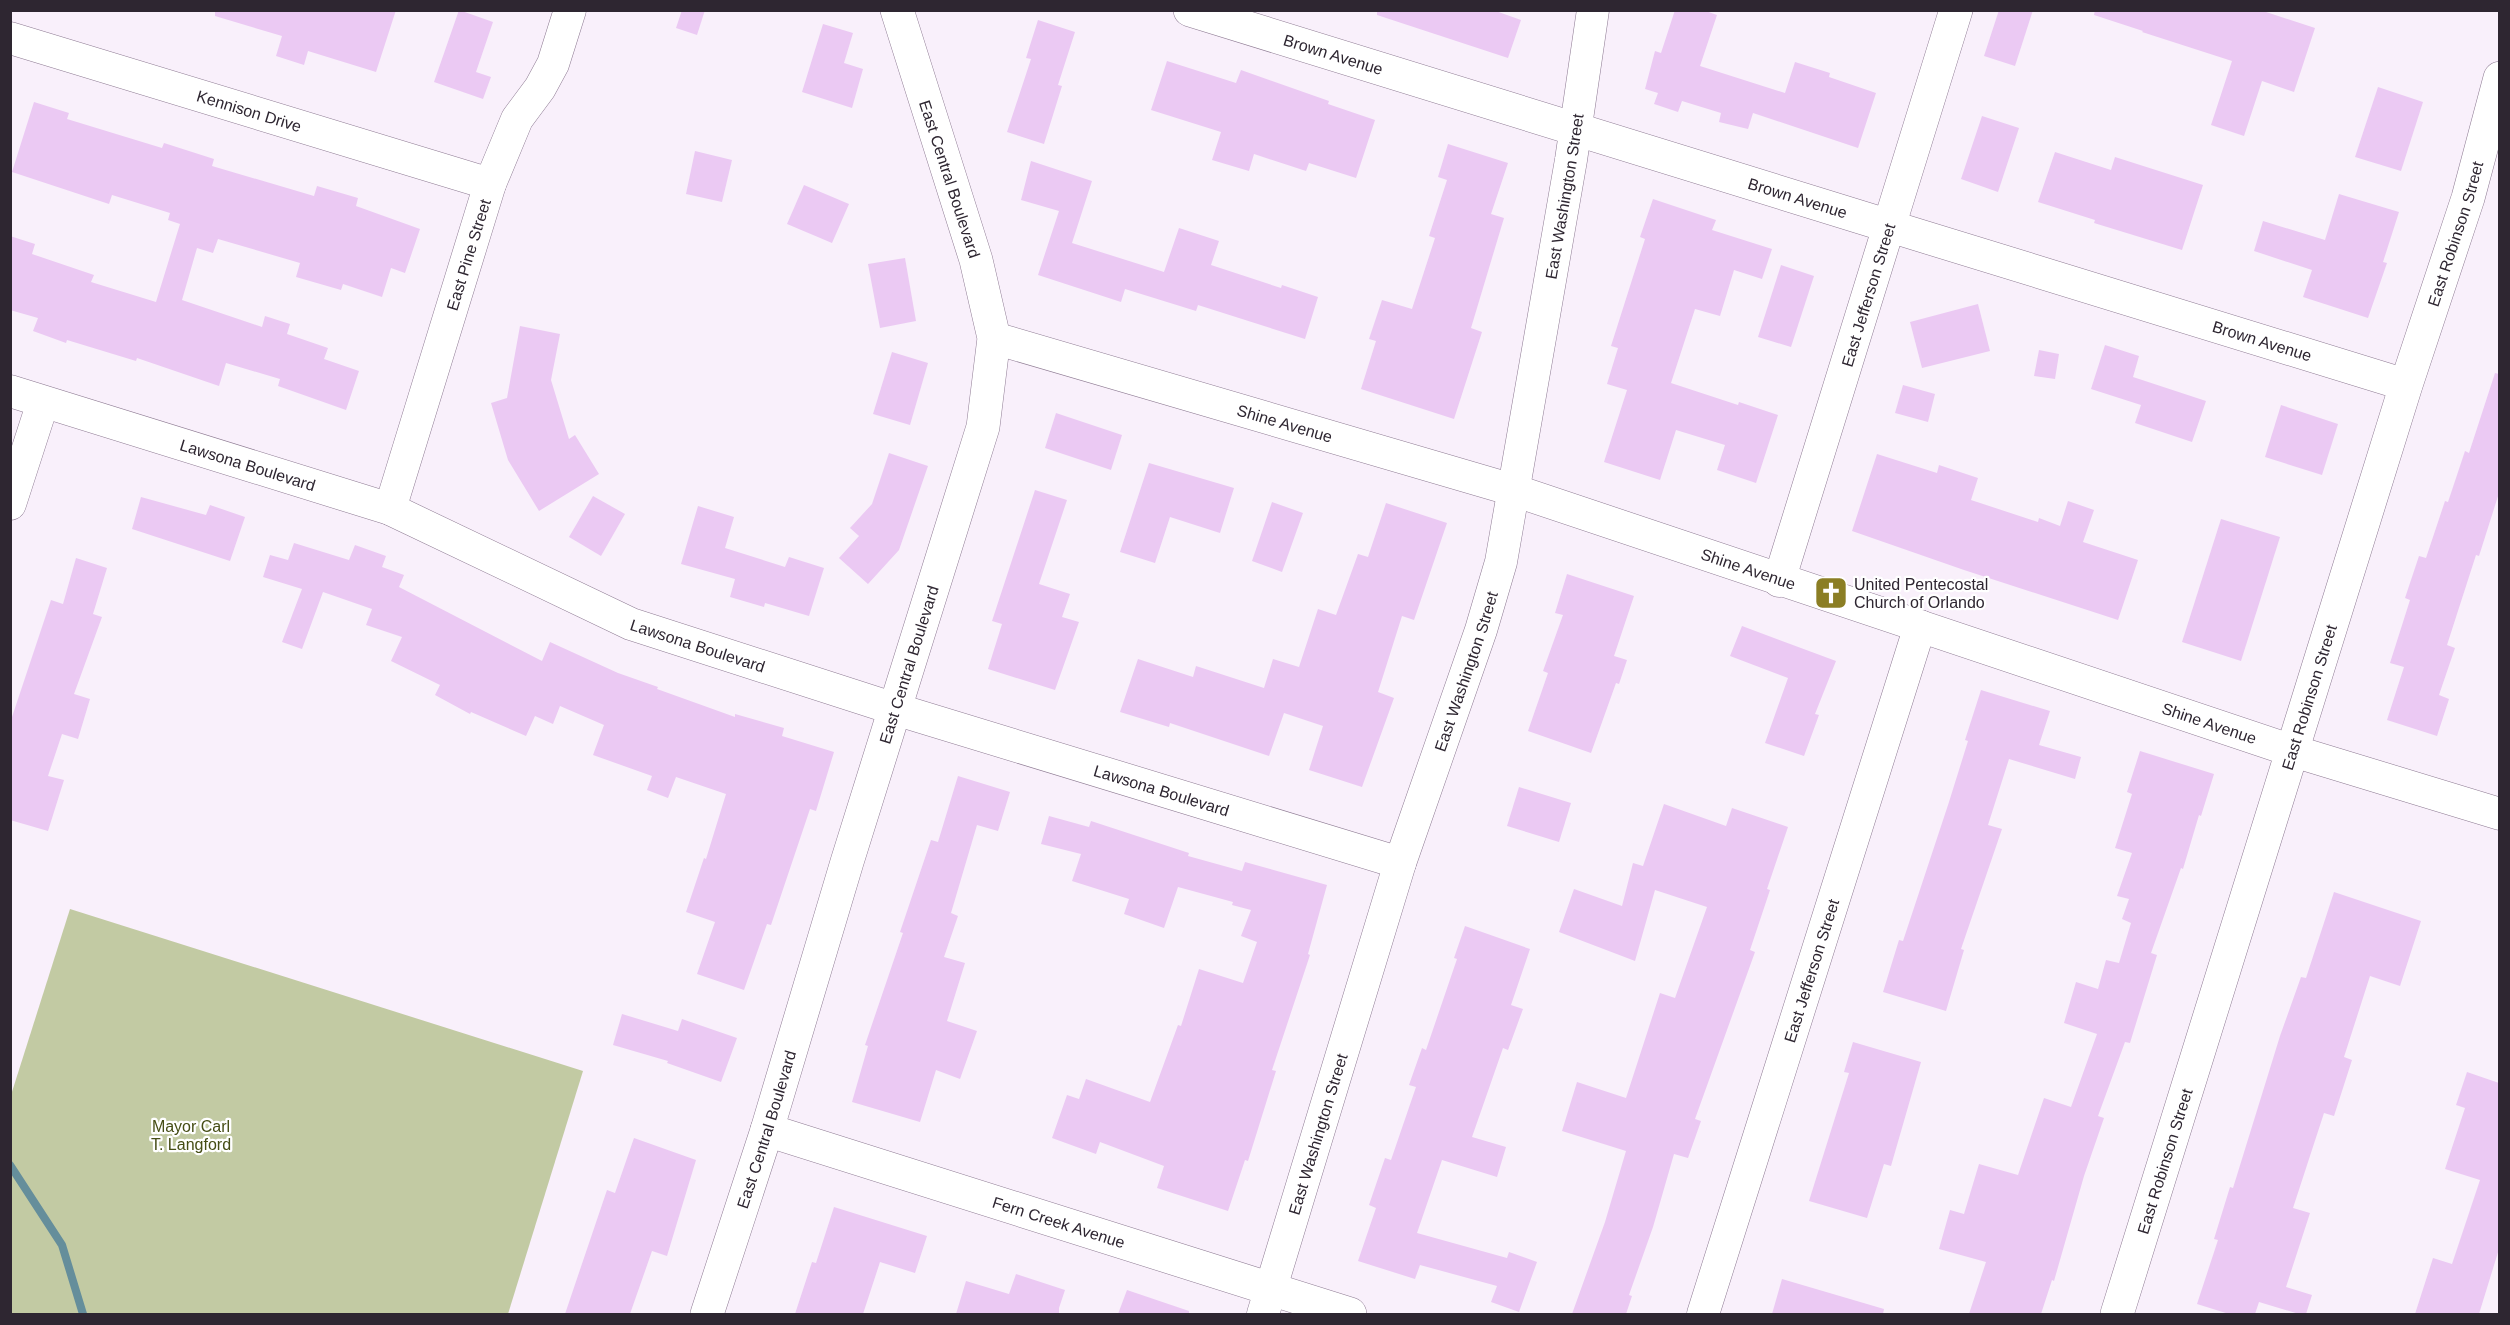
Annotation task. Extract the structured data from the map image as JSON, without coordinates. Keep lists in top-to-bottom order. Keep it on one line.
{"streets":{"street":["Brown Avenue","Kennison Drive","East Central Boulevard","East Washington Street","East Robinson Street","East Pine Street","East Jefferson Street","Shine Avenue","Lawsona Boulevard","Fern Creek Avenue"]},"crossings":[["Brown Avenue","East Washington Street"],["Brown Avenue","East Robinson Street"],["Brown Avenue","East Jefferson Street"],["Kennison Drive","East Pine Street"],["East Central Boulevard","Shine Avenue"],["East Central Boulevard","Lawsona Boulevard"],["East Central Boulevard","Fern Creek Avenue"],["East Washington Street","Shine Avenue"],["East Washington Street","Lawsona Boulevard"],["East Washington Street","Fern Creek Avenue"],["East Robinson Street","Shine Avenue"],["East Pine Street","Lawsona Boulevard"],["East Jefferson Street","Shine Avenue"]],"parks":["Mayor Carl T. Langford"],"places":{"church":["United Pentecostal Church of Orlando"]}}
